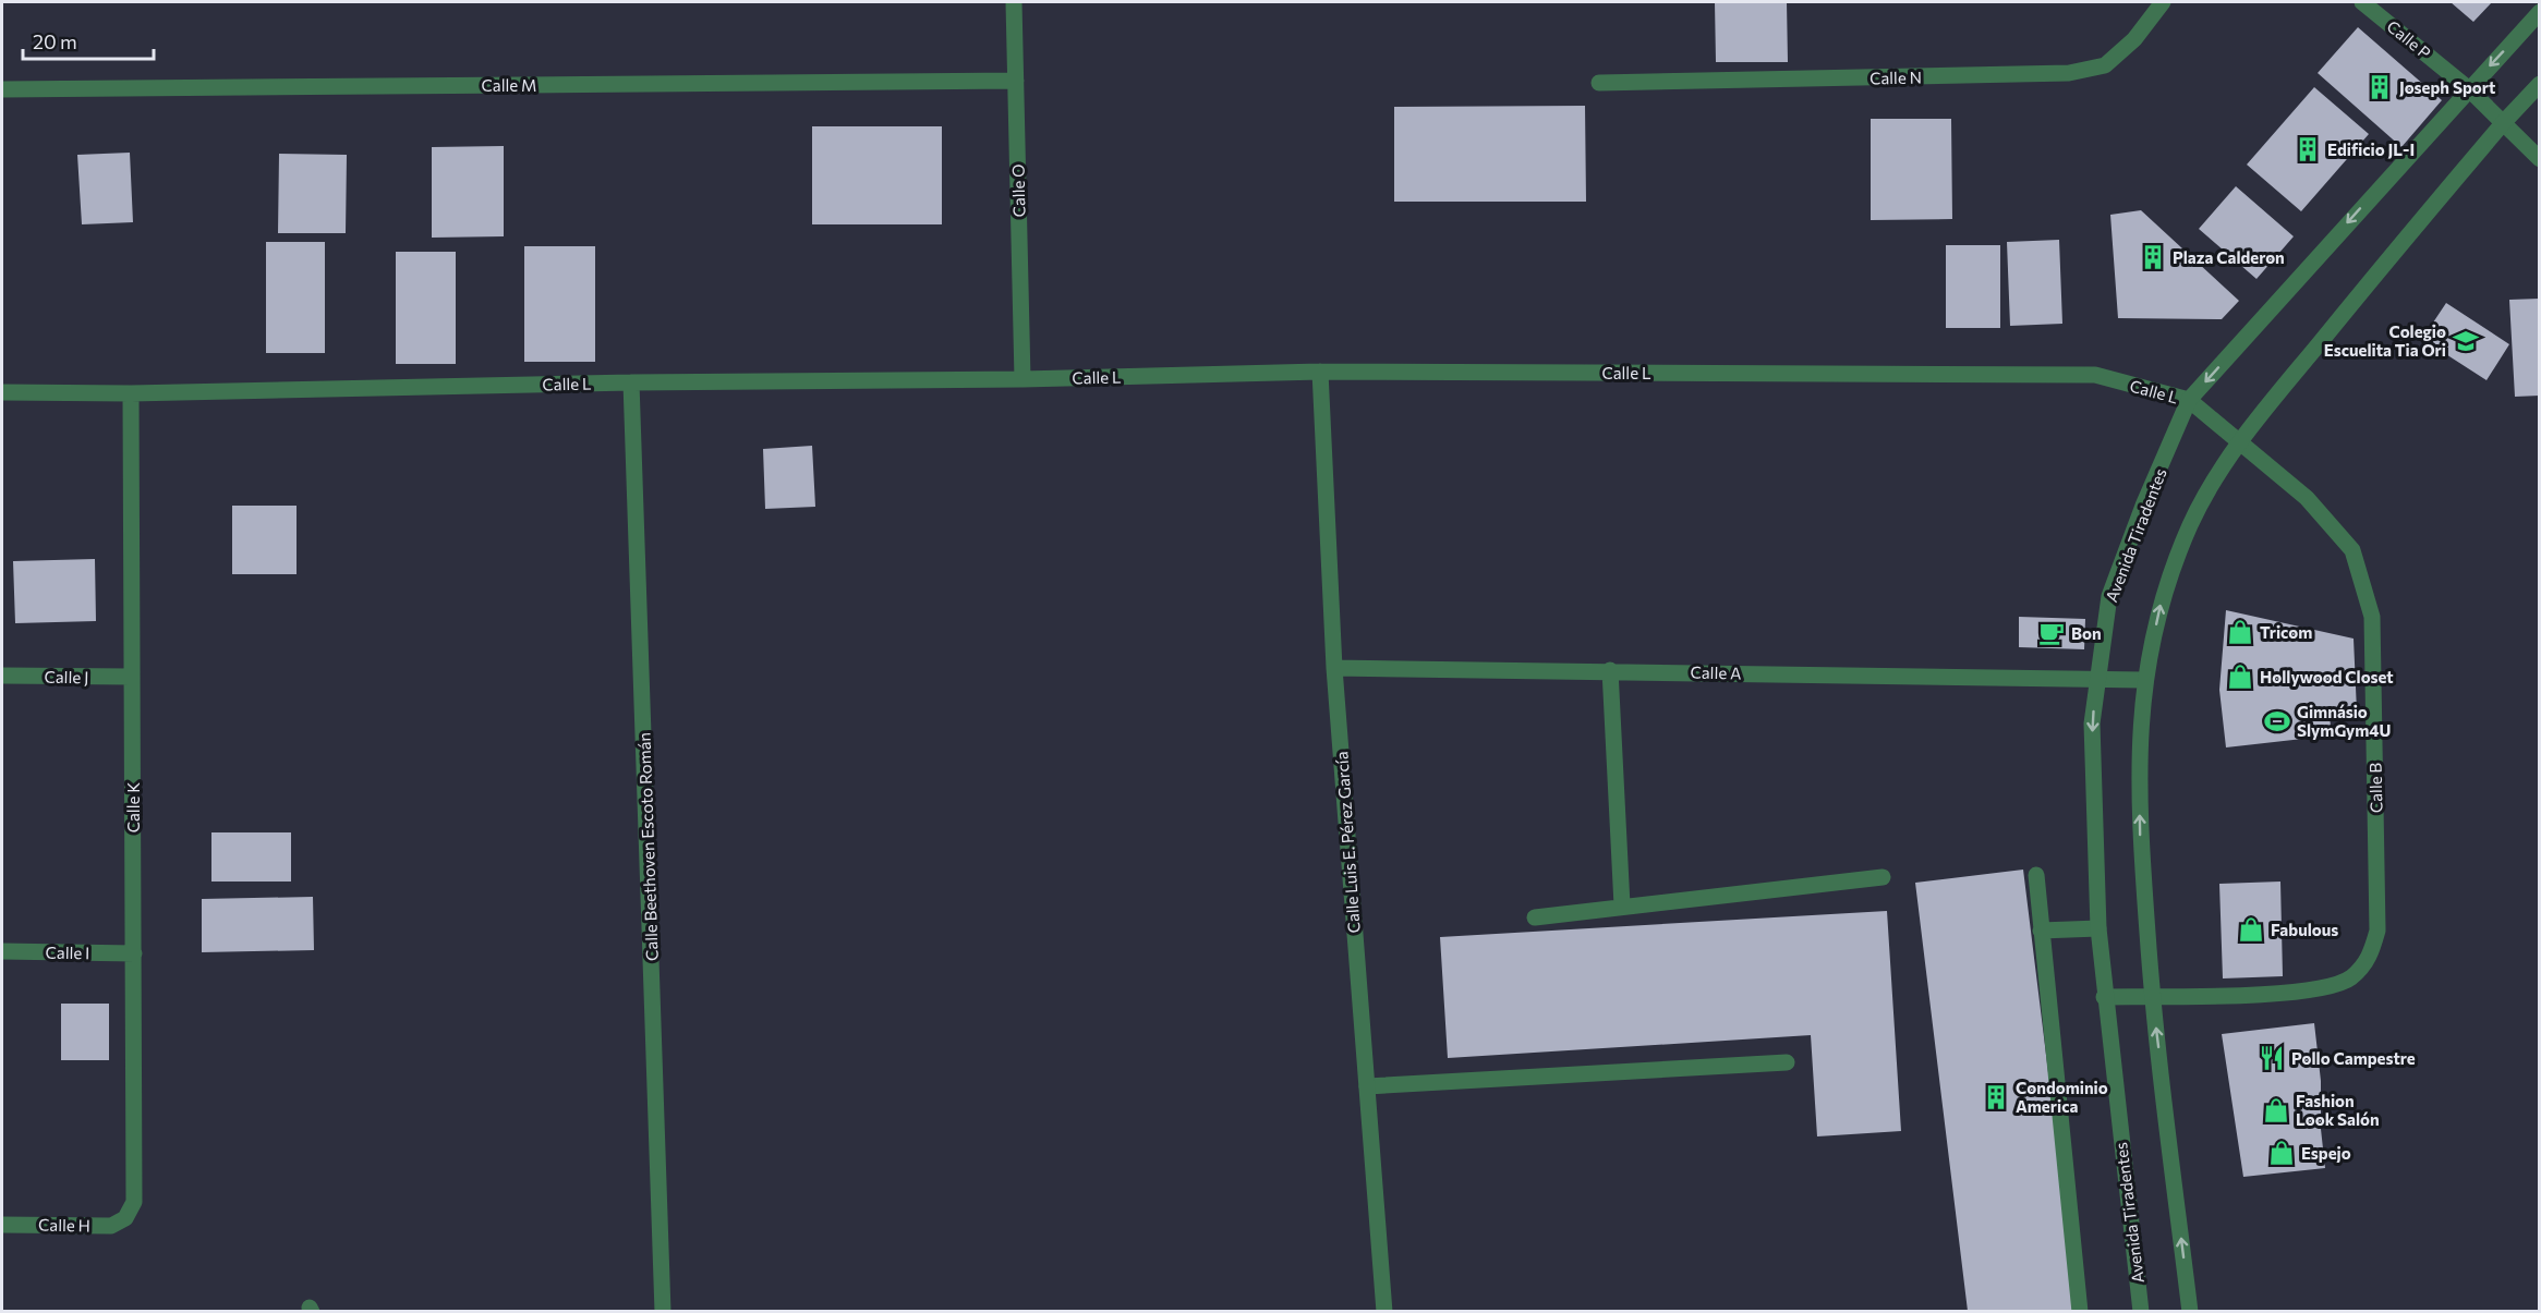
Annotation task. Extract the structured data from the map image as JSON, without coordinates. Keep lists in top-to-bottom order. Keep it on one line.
{"streets":{"street":["Calle P","Calle N","Calle M","Calle O","Calle L","Avenida Tiradentes","Calle A","Calle J","Calle B","Calle K","Calle Luis E. Pérez García","Calle Beethoven Escoto Román","Calle I","Calle H"]},"crossings":[["Calle P","Avenida Tiradentes"],["Calle M","Calle O"],["Calle O","Calle L"],["Calle L","Avenida Tiradentes"],["Calle L","Calle B"],["Calle L","Calle K"],["Calle L","Calle Luis E. Pérez García"],["Calle L","Calle Beethoven Escoto Román"],["Avenida Tiradentes","Calle A"],["Avenida Tiradentes","Calle B"],["Calle A","Calle Luis E. Pérez García"],["Calle J","Calle K"],["Calle K","Calle I"],["Calle K","Calle H"]],"places":{"building":["Joseph Sport","Edificio JL-I","Plaza Calderon","Condominio America"],"school or university":["Colegio Escuelita Tia Ori"],"shop":["Tricom","Hollywood Closet","Fabulous","Fashion Look Salón","Espejo"],"cafe":["Bon"],"sports":["Gimnásio SlymGym4U"],"restaurant":["Pollo Campestre"]},"scale_bar":"20 m"}
